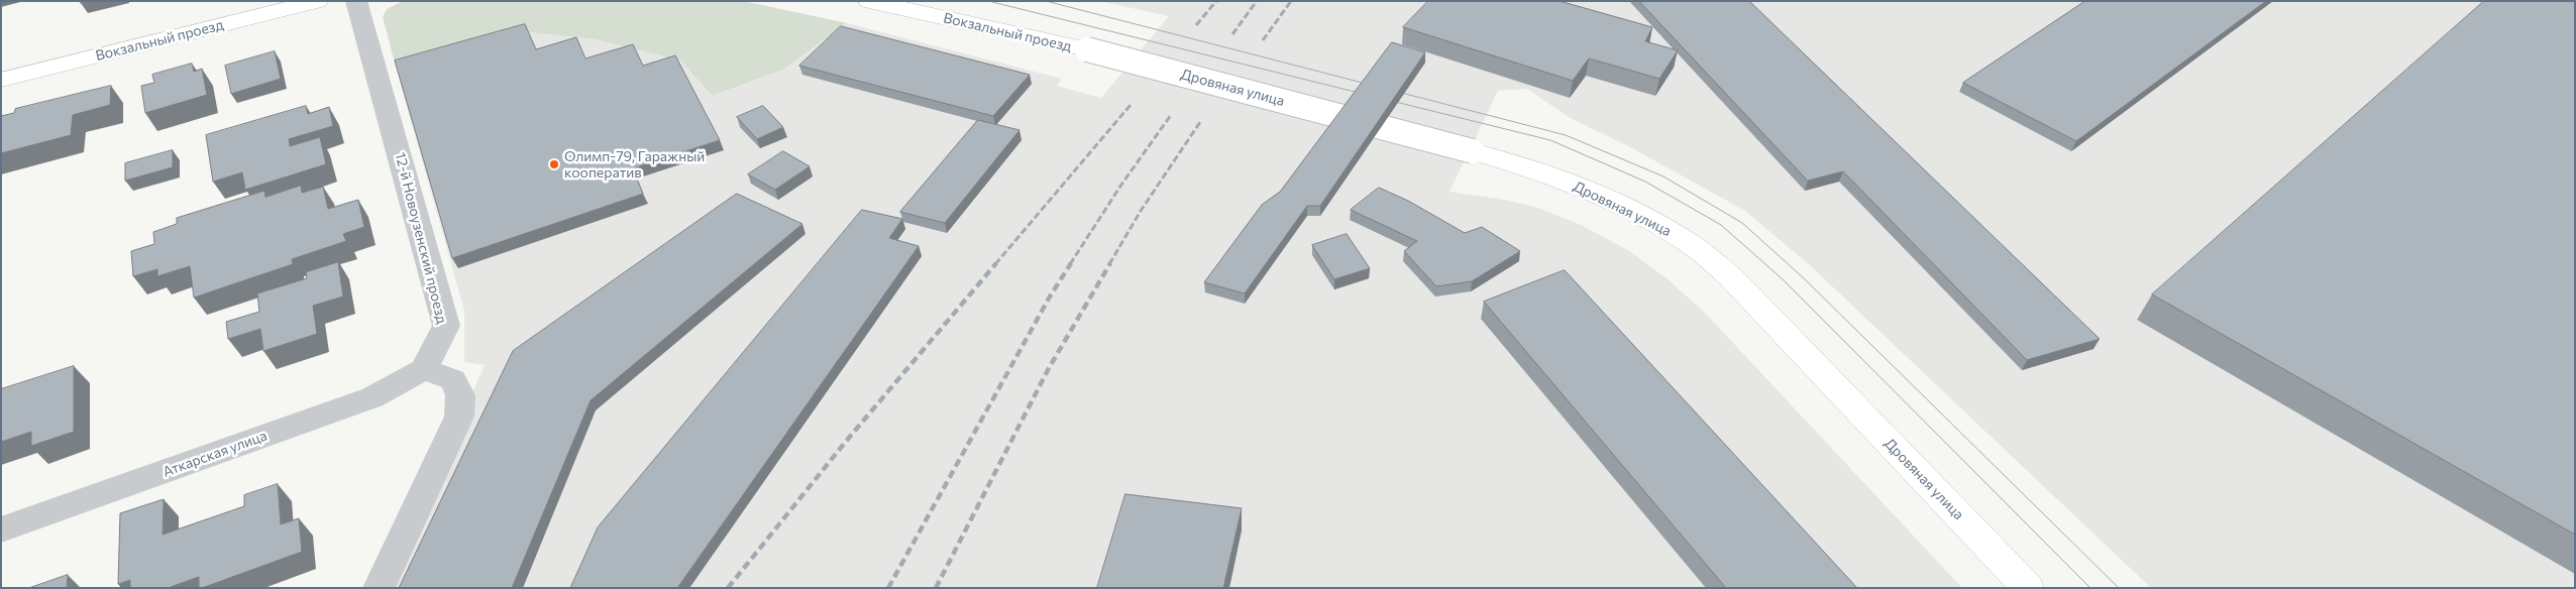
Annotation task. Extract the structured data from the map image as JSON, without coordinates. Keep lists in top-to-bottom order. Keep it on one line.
{"streets":{"main road":["Вокзальный проезд","Дровяная улица"],"street":["12-й Новоузенский проезд","Аткарская улица"]},"crossings":[["Вокзальный проезд","Дровяная улица"],["12-й Новоузенский проезд","Аткарская улица"]],"places":["Олимп-79, Гаражный кооператив"]}
